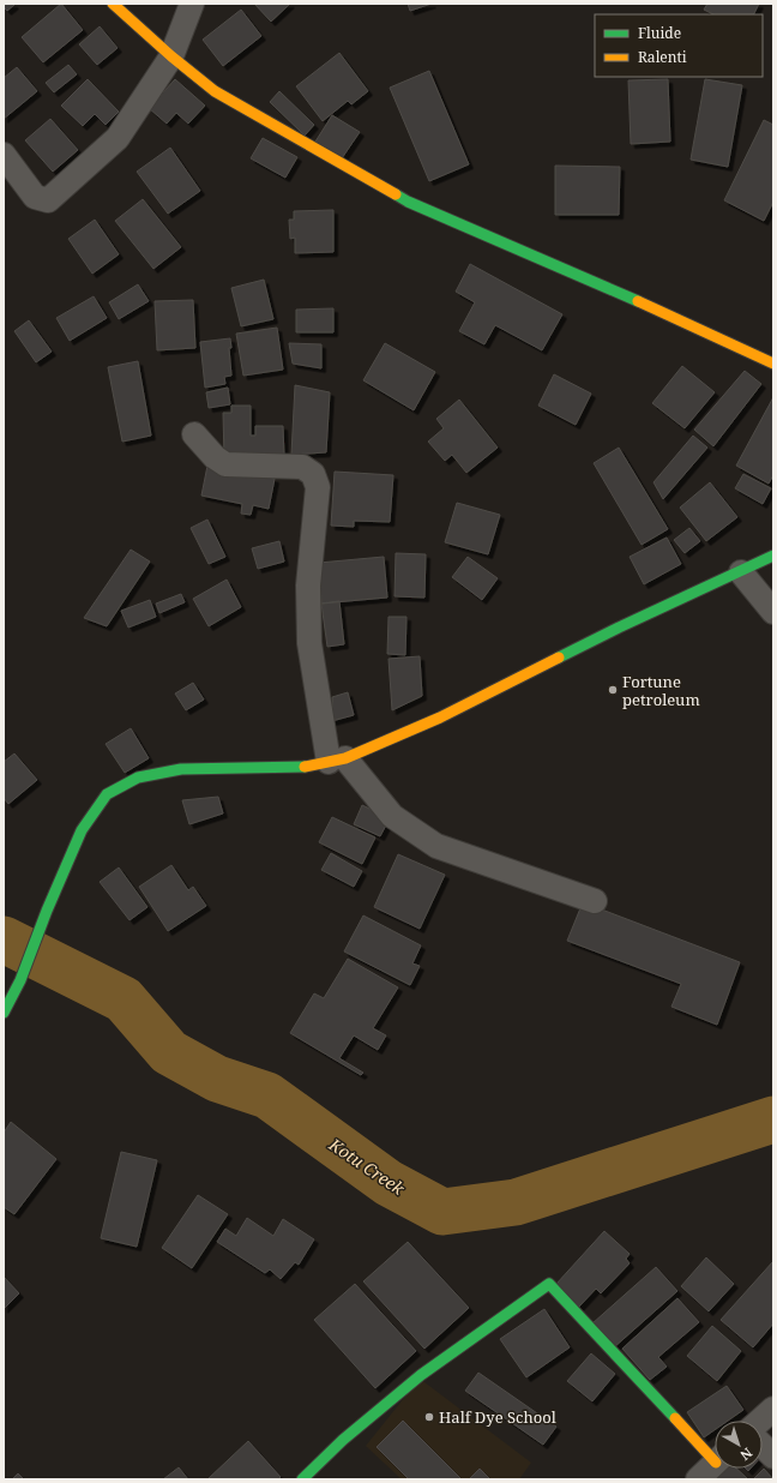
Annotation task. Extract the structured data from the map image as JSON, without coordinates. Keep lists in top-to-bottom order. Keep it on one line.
{"water":["Kotu Creek"],"places":["Fortune petroleum","Half Dye School"],"legend":["Fluide","Ralenti"],"north":"bottom right"}
